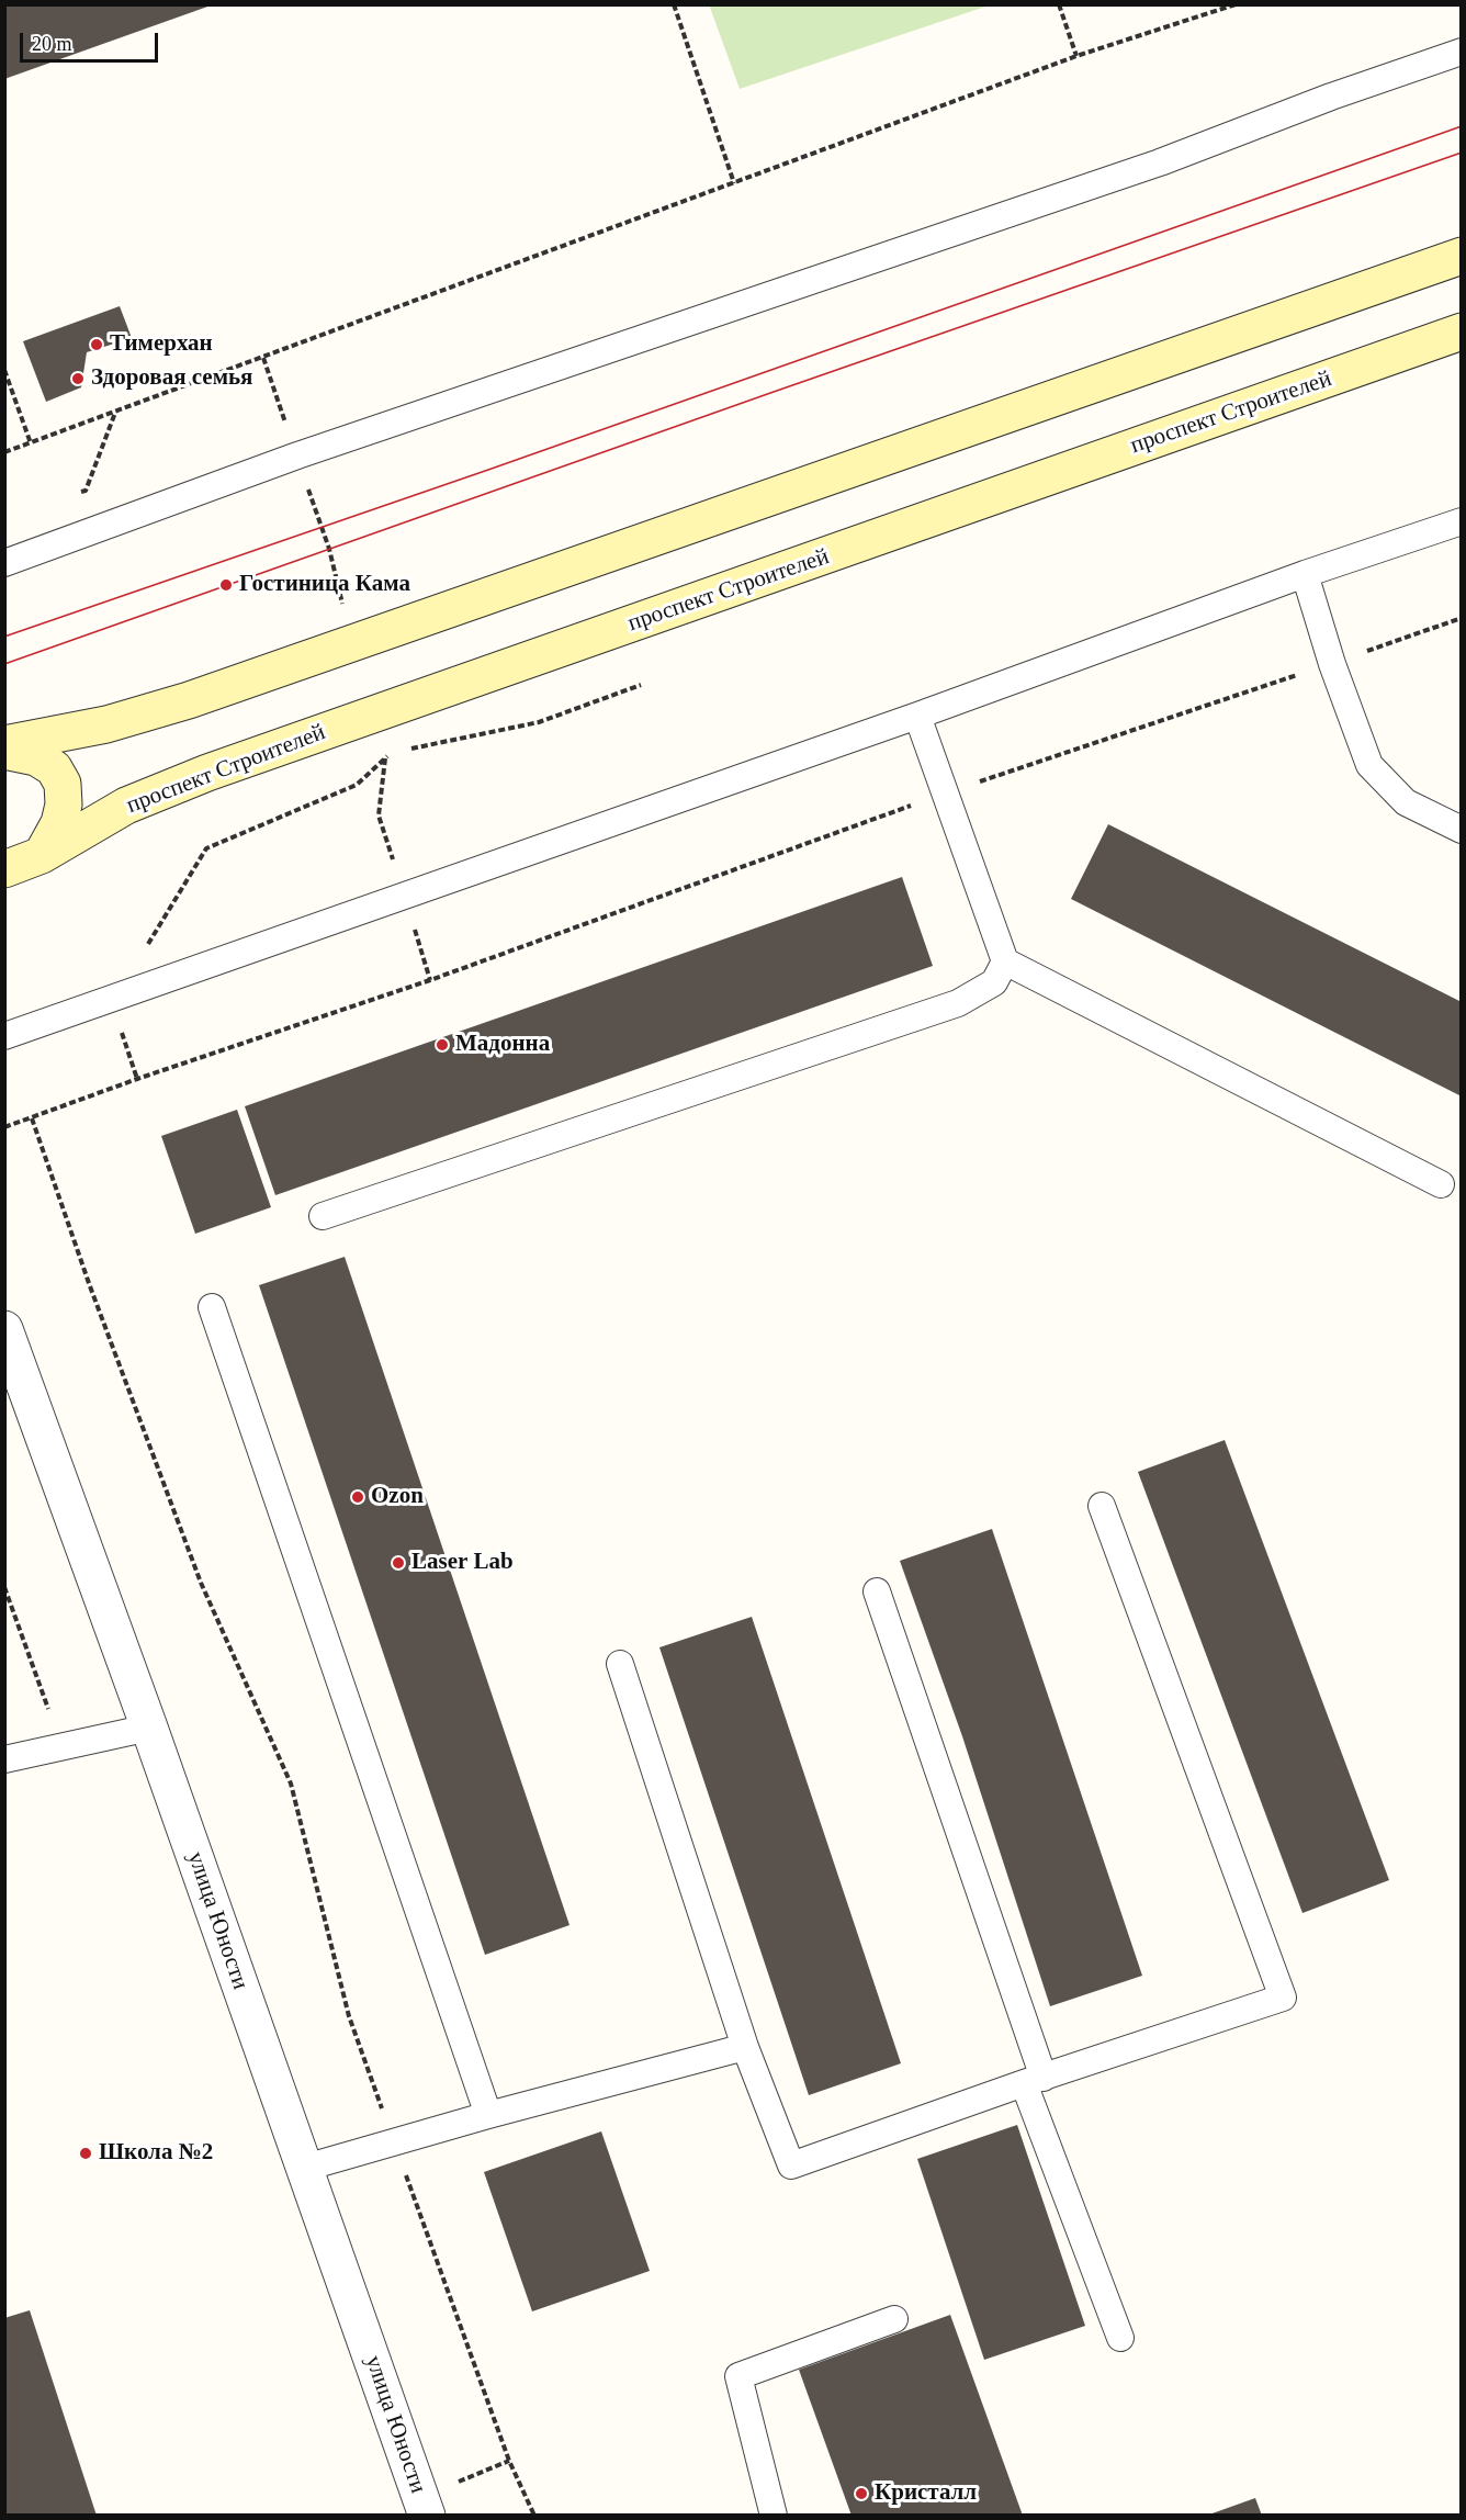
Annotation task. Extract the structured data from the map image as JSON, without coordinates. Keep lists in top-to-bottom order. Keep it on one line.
{"streets":{"main road":["проспект Строителей"],"street":["улица Юности"]},"places":["Тимерхан","Здоровая семья","Гостиница Кама","Мадонна","Ozon","Laser Lab","Школа №2","Кристалл"],"scale_bar":"20 m"}
